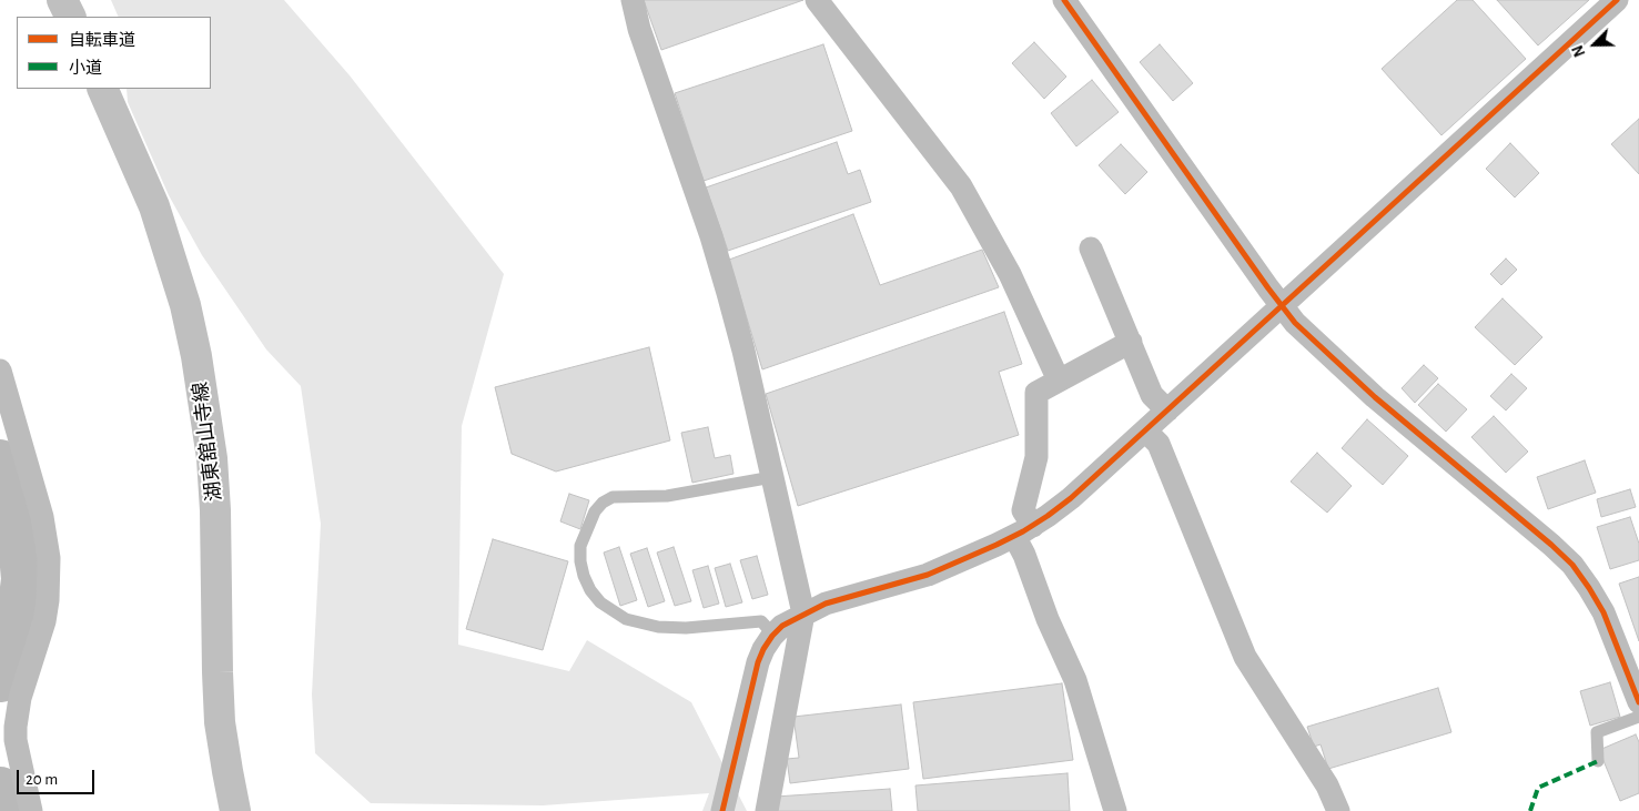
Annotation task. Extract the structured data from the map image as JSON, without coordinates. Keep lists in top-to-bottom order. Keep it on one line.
{"streets":{"main road":["湖東舘山寺線"]},"legend":["自転車道","小道"],"scale_bar":"20 m","north":"bottom left"}
